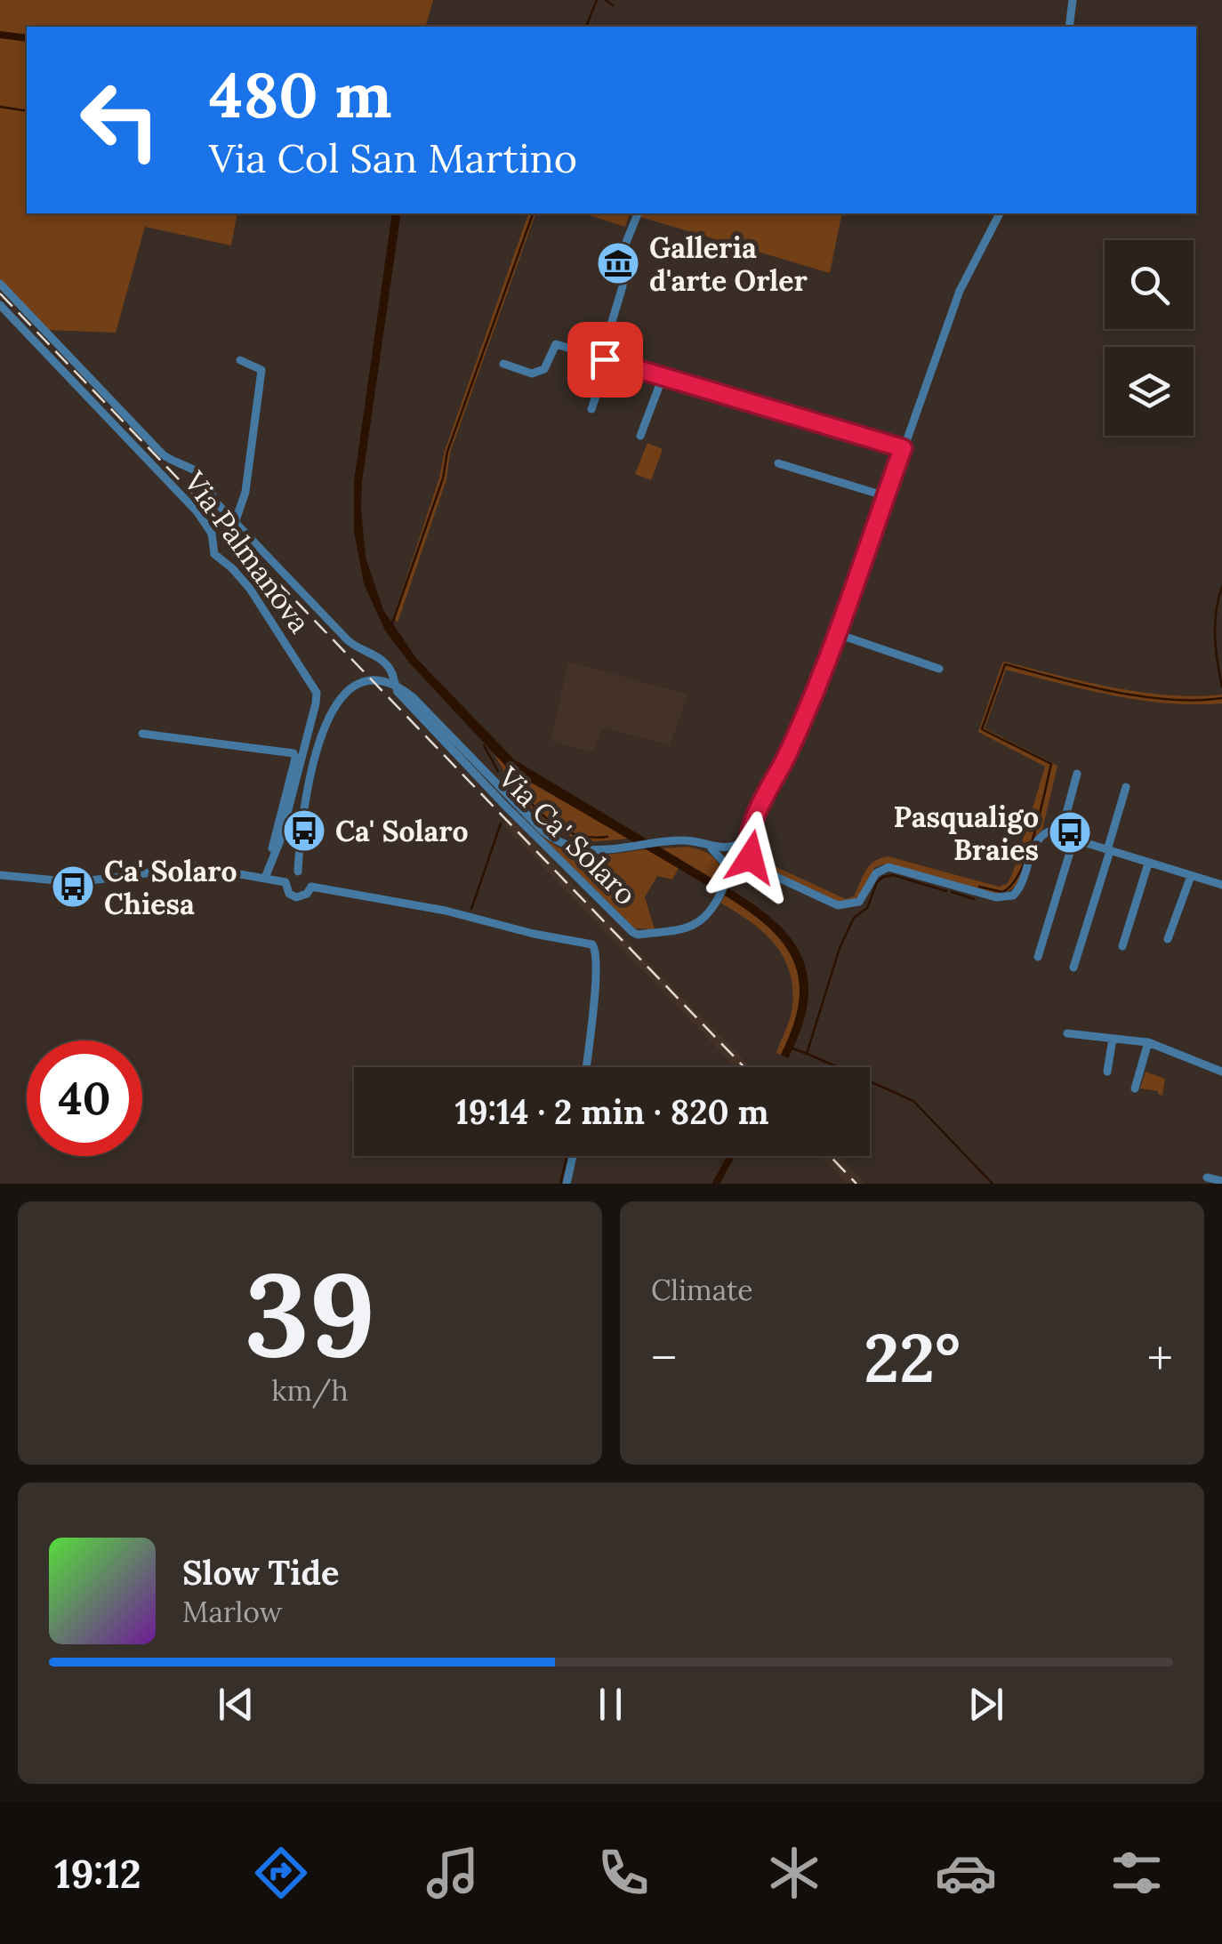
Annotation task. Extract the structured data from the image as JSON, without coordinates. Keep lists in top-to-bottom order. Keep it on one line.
{"streets":{"street":["Via Palmanova","Via Ca' Solaro"]},"crossings":[["Via Palmanova","Via Ca' Solaro"]],"places":{"museum":["Galleria d'arte Orler"],"bus stop":["Ca' Solaro","Pasqualigo Braies","Ca' Solaro Chiesa"]},"page":{"turn":["480 m","Via Col San Martino"],"limit":"40","trip":"19:14 · 2 min · 820 m","tile":[["39","km/h"],"Climate"],"heat":["−","22°","+"],"song":["Slow Tide","Marlow"],"tabs":"19:12"}}
